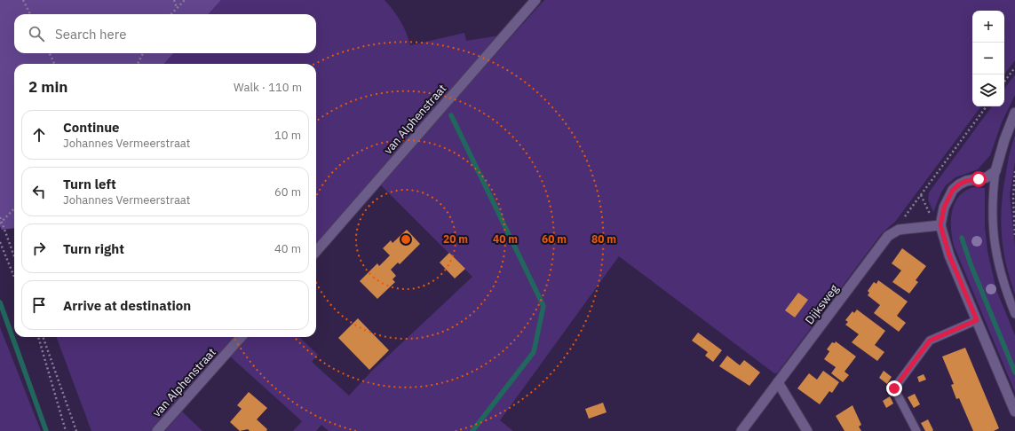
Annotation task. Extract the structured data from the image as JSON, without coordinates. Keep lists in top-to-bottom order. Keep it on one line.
{"streets":{"street":["van Alphenstraat","Dijksweg"]},"page":{"map_buttons":["+","−"],"search":"Search here","heading":["2 min","Walk · 110 m"],"list":[["Continue","Johannes Vermeerstraat","10 m"],["Turn left","Johannes Vermeerstraat","60 m"],["Turn right","40 m"],"Arrive at destination"]},"rings":["20 m","40 m","60 m","80 m"]}
